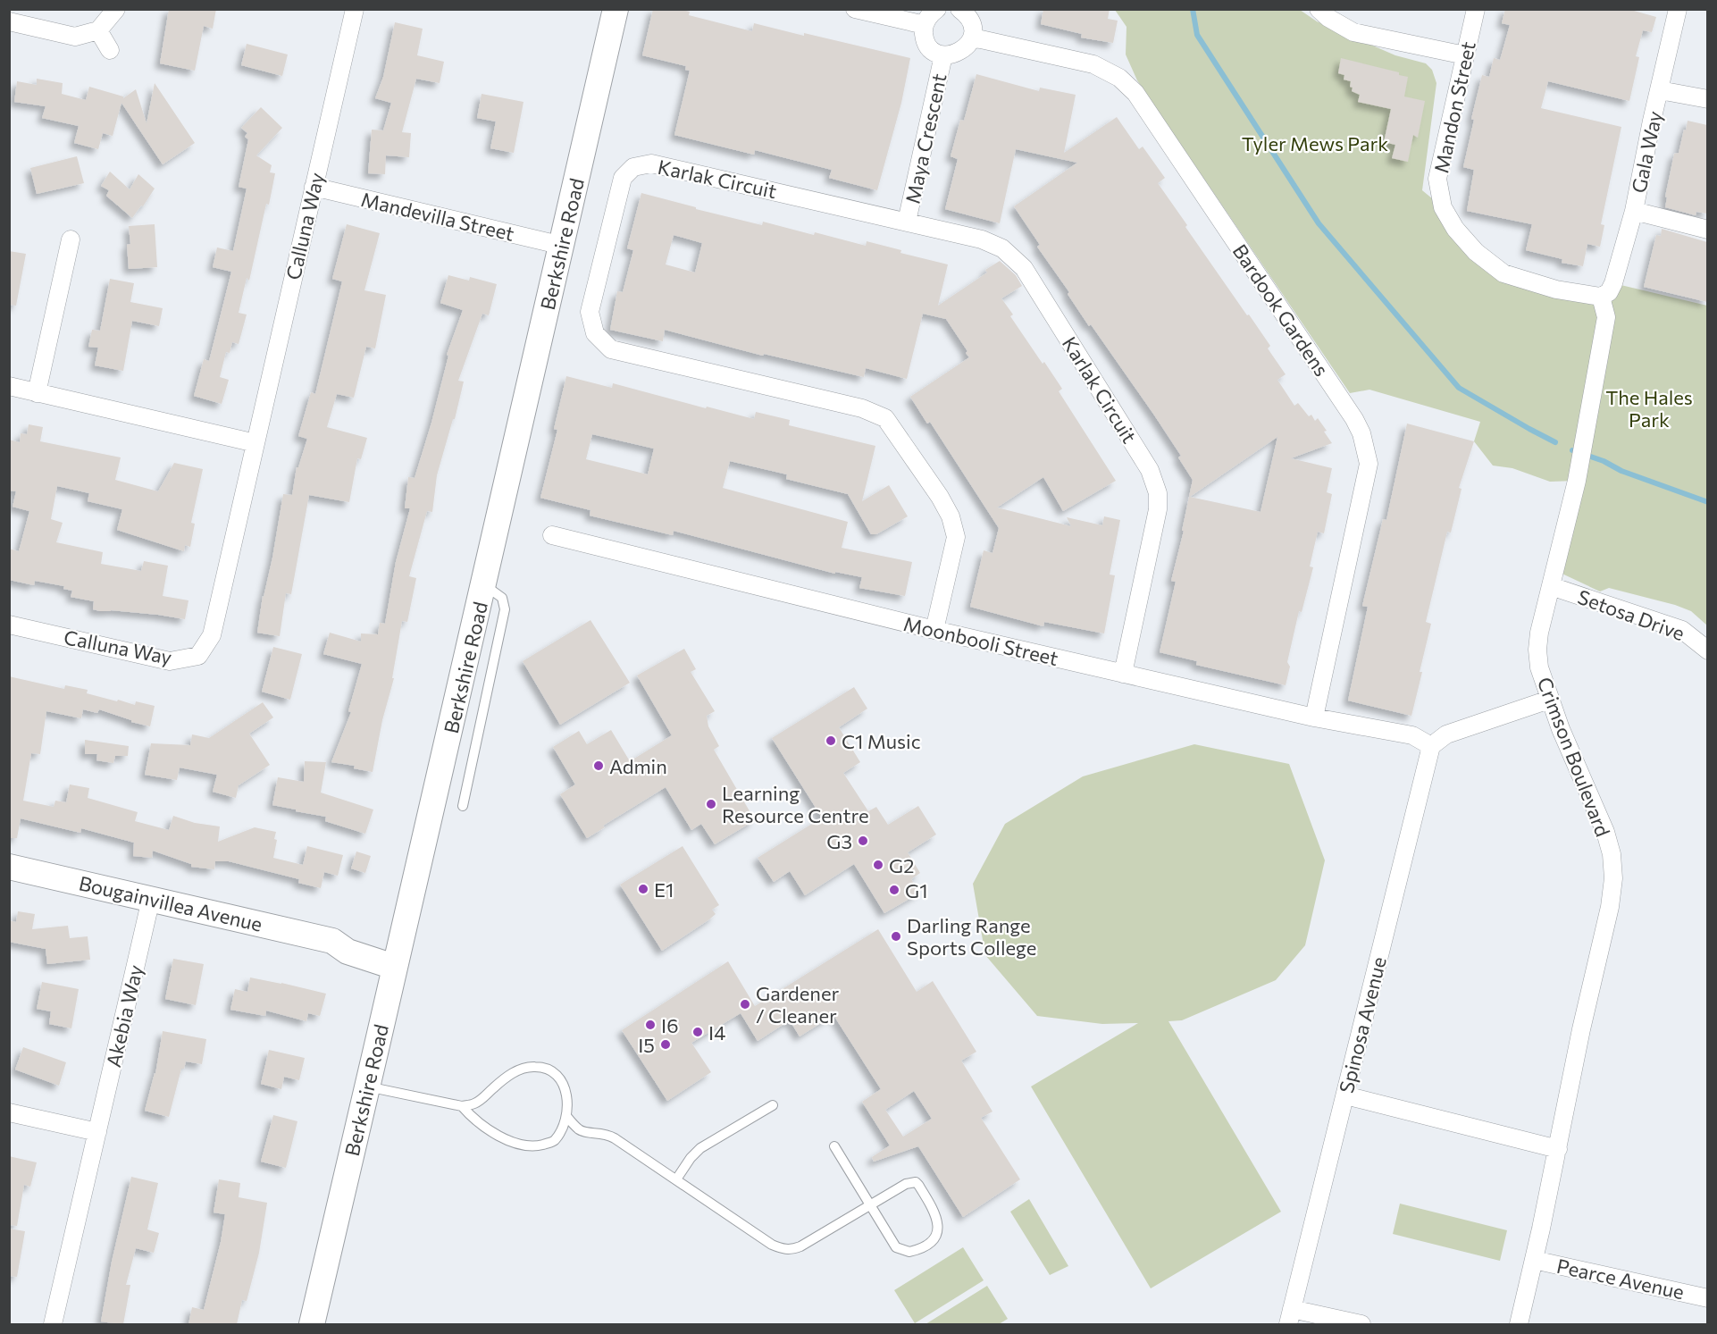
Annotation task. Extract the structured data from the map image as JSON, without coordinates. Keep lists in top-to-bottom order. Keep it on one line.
{"streets":{"main road":["Berkshire Road","Bougainvillea Avenue"],"street":["Mandon Street","Maya Crescent","Gala Way","Karlak Circuit","Mandevilla Street","Calluna Way","Bardook Gardens","Setosa Drive","Moonbooli Street","Crimson Boulevard","Akebia Way","Spinosa Avenue","Pearce Avenue"]},"crossings":[["Mandon Street","Gala Way"],["Mandon Street","Crimson Boulevard"],["Maya Crescent","Karlak Circuit"],["Gala Way","Crimson Boulevard"],["Karlak Circuit","Moonbooli Street"],["Mandevilla Street","Calluna Way"],["Mandevilla Street","Berkshire Road"],["Berkshire Road","Bougainvillea Avenue"],["Bardook Gardens","Moonbooli Street"],["Setosa Drive","Crimson Boulevard"],["Moonbooli Street","Spinosa Avenue"],["Crimson Boulevard","Pearce Avenue"],["Bougainvillea Avenue","Akebia Way"]],"parks":["Tyler Mews Park","The Hales Park"],"places":["C1 Music","Admin","Learning Resource Centre","G3","G2","E1","G1","Darling Range Sports College","Gardener / Cleaner","I6","I4","I5"]}
